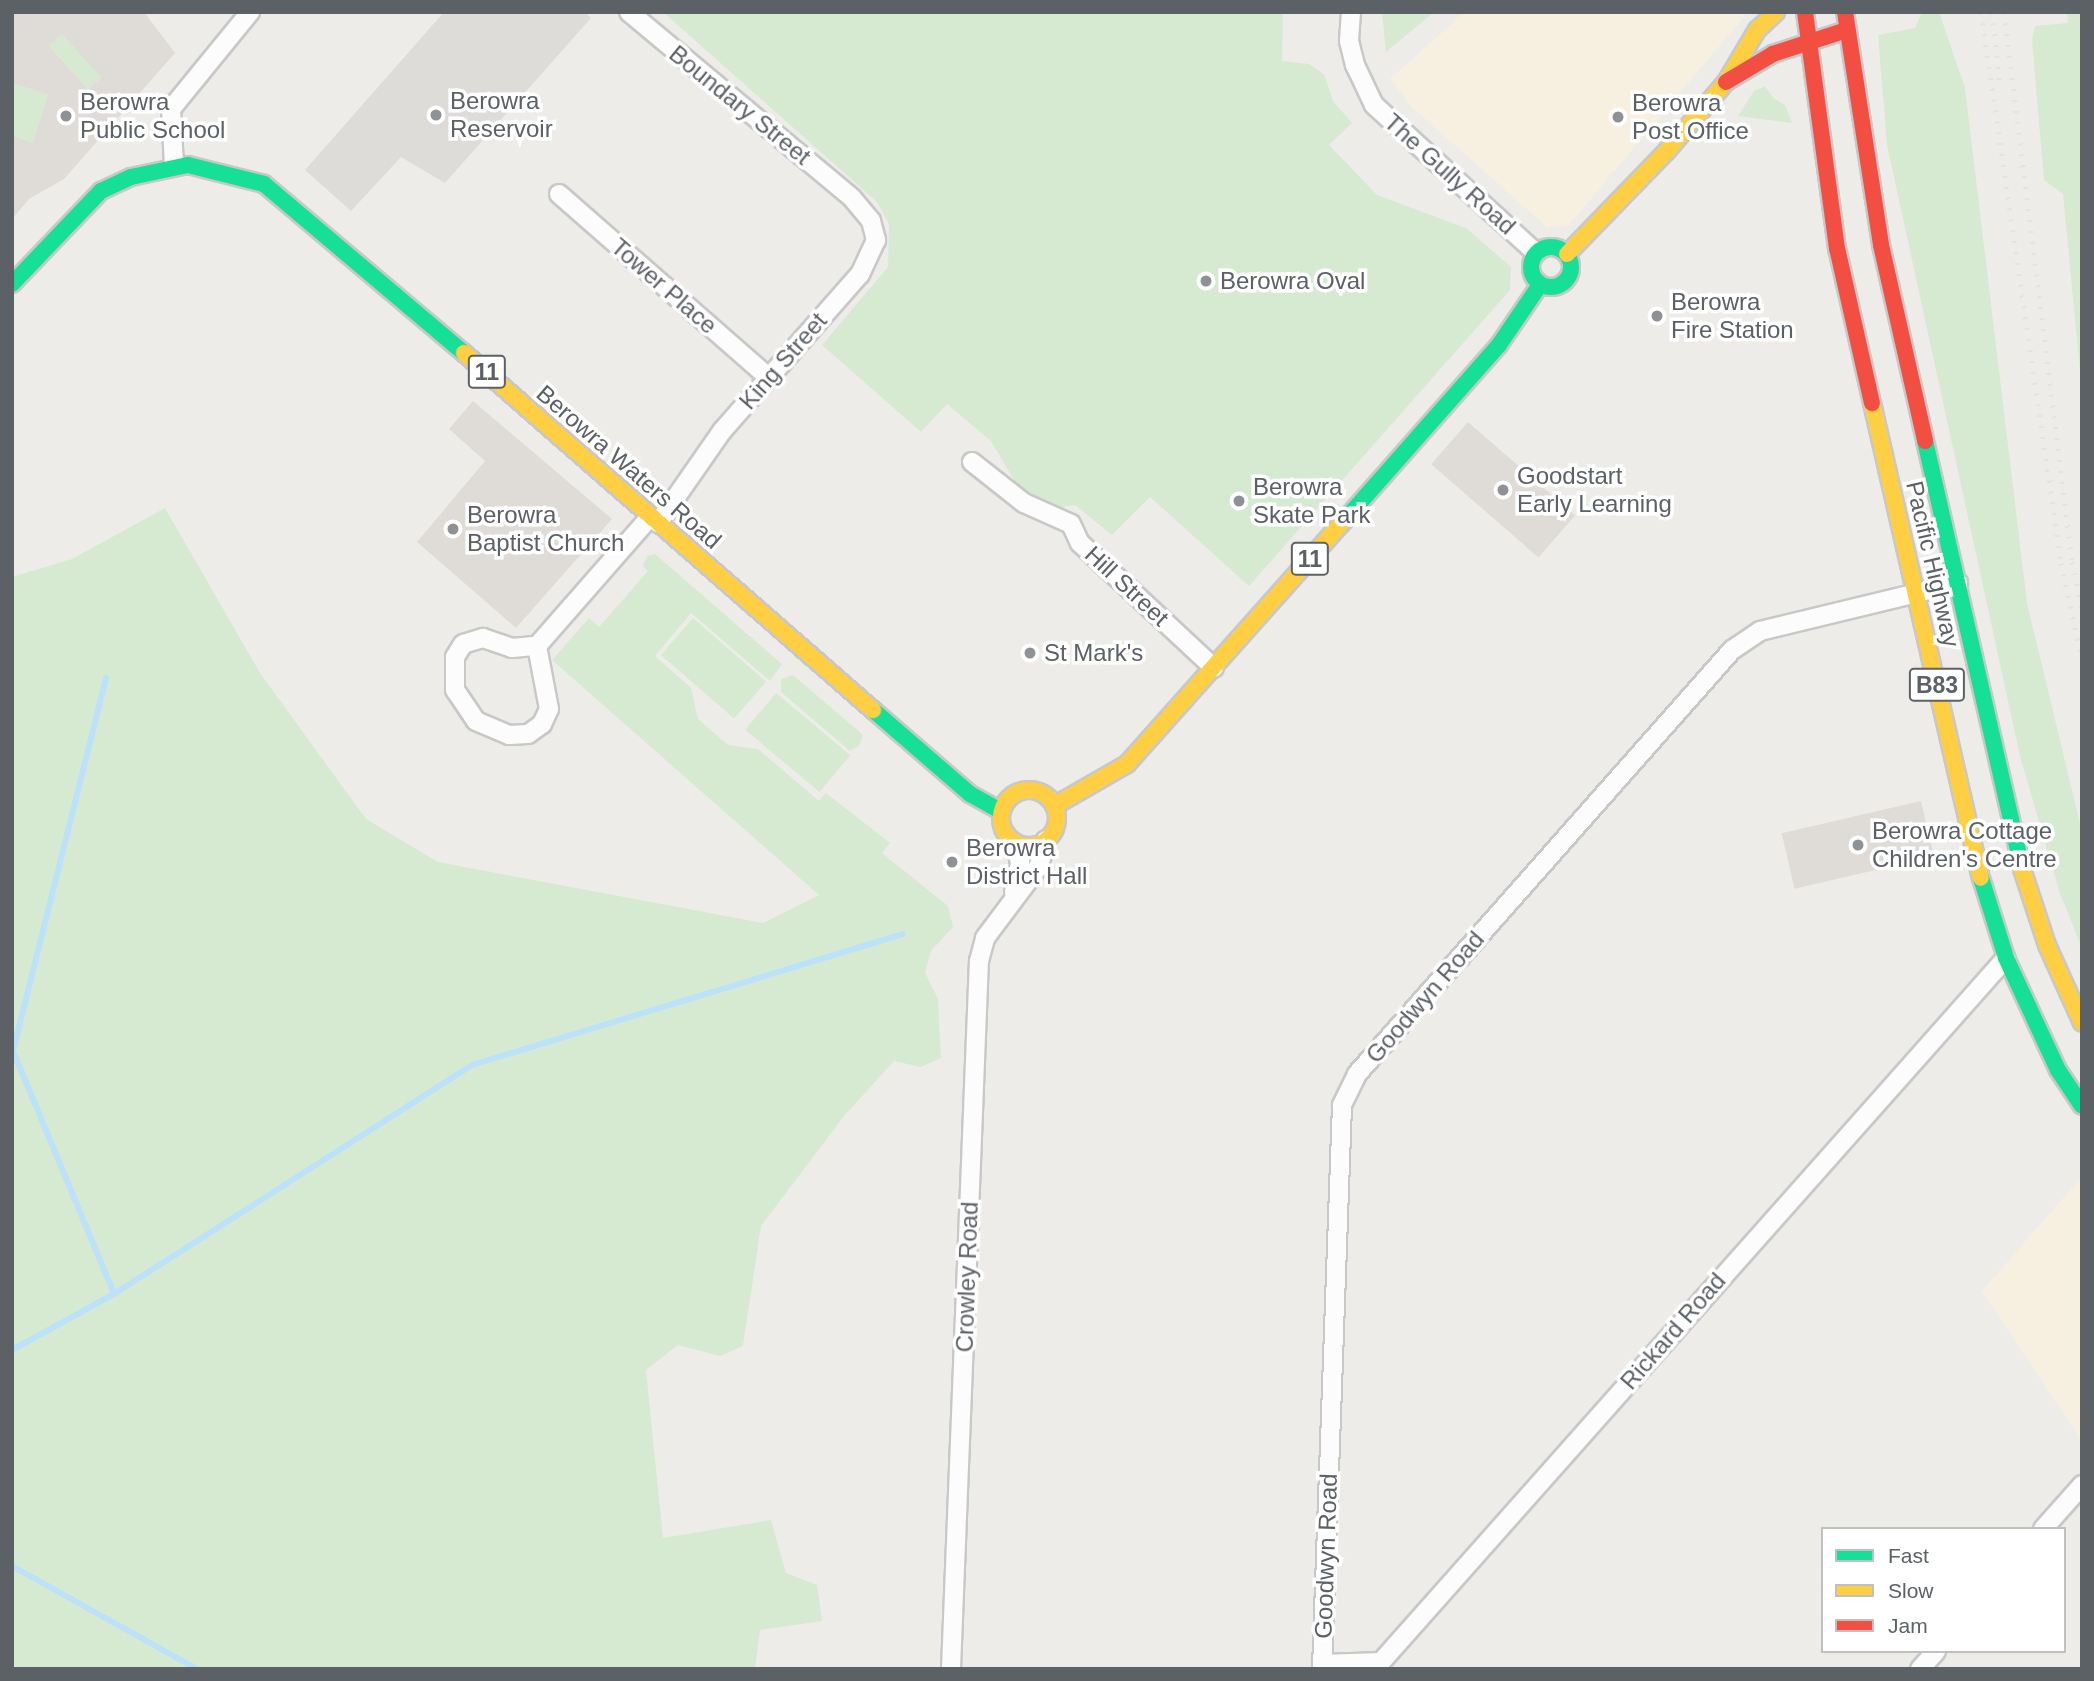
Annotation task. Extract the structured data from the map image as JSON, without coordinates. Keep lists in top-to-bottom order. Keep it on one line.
{"streets":{"main road":["11","Berowra Waters Road","Pacific Highway","B83"],"street":["Boundary Street","The Gully Road","Tower Place","King Street","Hill Street","Goodwyn Road","Crowley Road","Rickard Road"]},"crossings":[["Boundary Street","King Street"],["The Gully Road","11"],["Tower Place","King Street"],["King Street","Berowra Waters Road"],["11","Berowra Waters Road"],["11","Hill Street"],["11","Crowley Road"],["Berowra Waters Road","Crowley Road"],["Pacific Highway","Goodwyn Road"],["Pacific Highway","Rickard Road"],["Goodwyn Road","Rickard Road"]],"places":["Berowra Reservoir","Berowra Public School","Berowra Post Office","Berowra Oval","Berowra Fire Station","Goodstart Early Learning","Berowra Skate Park","Berowra Baptist Church","St Mark's","Berowra Cottage Children's Centre","Berowra District Hall"],"legend":["Fast","Slow","Jam"]}
